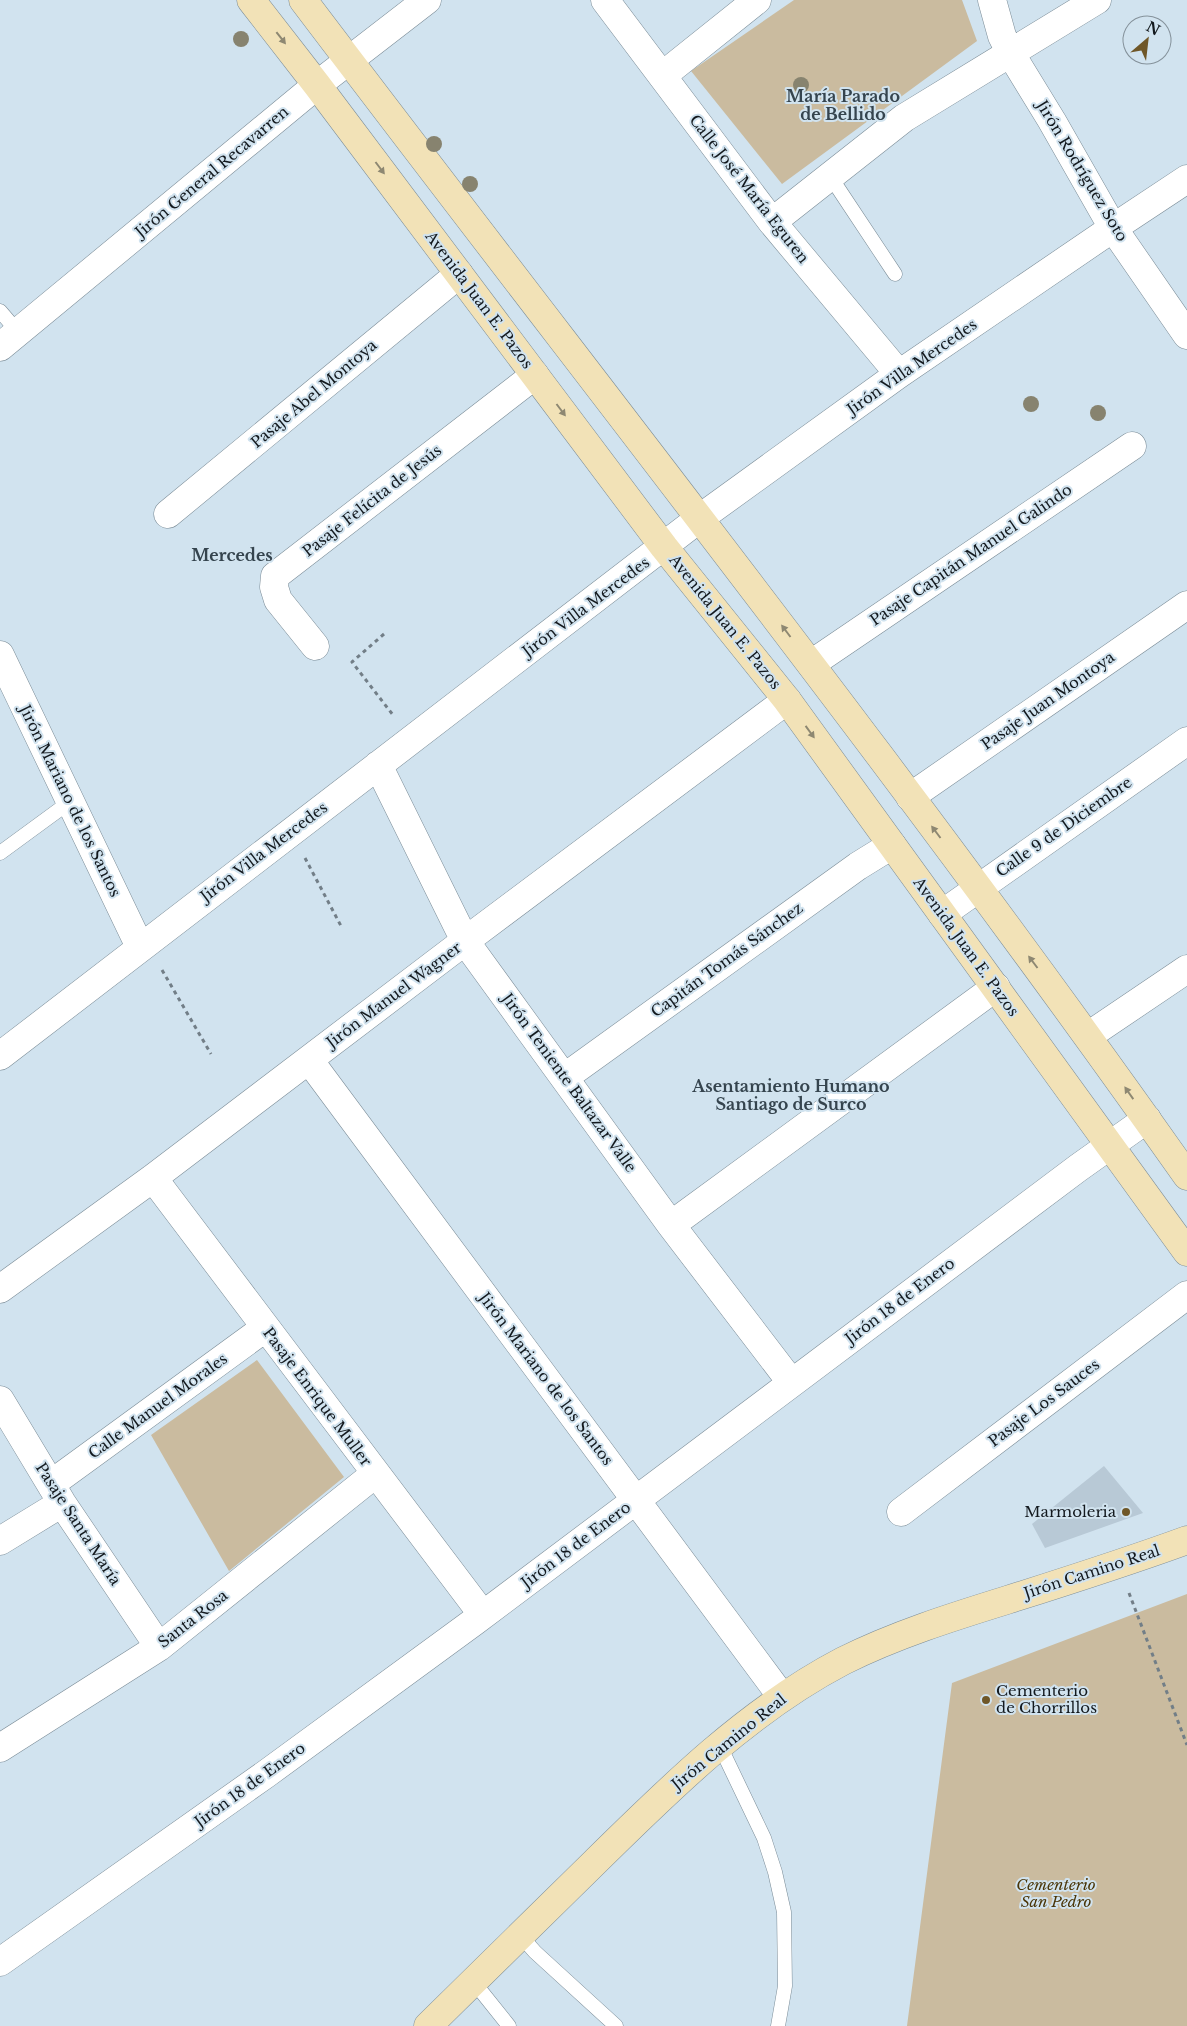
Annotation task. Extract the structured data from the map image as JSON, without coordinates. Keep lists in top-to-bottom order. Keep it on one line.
{"streets":{"street":["Jirón Rodríguez Soto","Jirón General Recavarren","Calle José María Eguren","Avenida Juan E. Pazos","Jirón Villa Mercedes","Pasaje Abel Montoya","Pasaje Felícita de Jesús","Pasaje Capitán Manuel Galindo","Pasaje Juan Montoya","Jirón Mariano de los Santos","Calle 9 de Diciembre","Capitán Tomás Sánchez","Jirón Manuel Wagner","Jirón Teniente Baltazar Valle","Jirón 18 de Enero","Pasaje Enrique Muller","Pasaje Los Sauces","Calle Manuel Morales","Pasaje Santa María","Jirón Camino Real","Santa Rosa"]},"crossings":[["Jirón Rodríguez Soto","Jirón Villa Mercedes"],["Jirón General Recavarren","Avenida Juan E. Pazos"],["Calle José María Eguren","Jirón Villa Mercedes"],["Avenida Juan E. Pazos","Jirón Villa Mercedes"],["Avenida Juan E. Pazos","Pasaje Abel Montoya"],["Avenida Juan E. Pazos","Pasaje Felícita de Jesús"],["Avenida Juan E. Pazos","Calle 9 de Diciembre"],["Avenida Juan E. Pazos","Capitán Tomás Sánchez"],["Avenida Juan E. Pazos","Jirón Manuel Wagner"],["Avenida Juan E. Pazos","Jirón 18 de Enero"],["Jirón Villa Mercedes","Jirón Mariano de los Santos"],["Jirón Villa Mercedes","Jirón Teniente Baltazar Valle"],["Jirón Mariano de los Santos","Jirón Manuel Wagner"],["Jirón Mariano de los Santos","Jirón 18 de Enero"],["Jirón Mariano de los Santos","Jirón Camino Real"],["Capitán Tomás Sánchez","Jirón Teniente Baltazar Valle"],["Jirón Manuel Wagner","Jirón Teniente Baltazar Valle"],["Jirón Manuel Wagner","Pasaje Enrique Muller"],["Jirón Teniente Baltazar Valle","Jirón 18 de Enero"],["Jirón 18 de Enero","Pasaje Enrique Muller"],["Pasaje Enrique Muller","Calle Manuel Morales"],["Pasaje Enrique Muller","Santa Rosa"],["Calle Manuel Morales","Pasaje Santa María"],["Pasaje Santa María","Santa Rosa"]],"districts":["María Parado de Bellido","Mercedes","Asentamiento Humano Santiago de Surco"],"parks":["Cementerio San Pedro"],"places":["Marmoleria","Cementerio de Chorrillos"],"north":"top right"}
